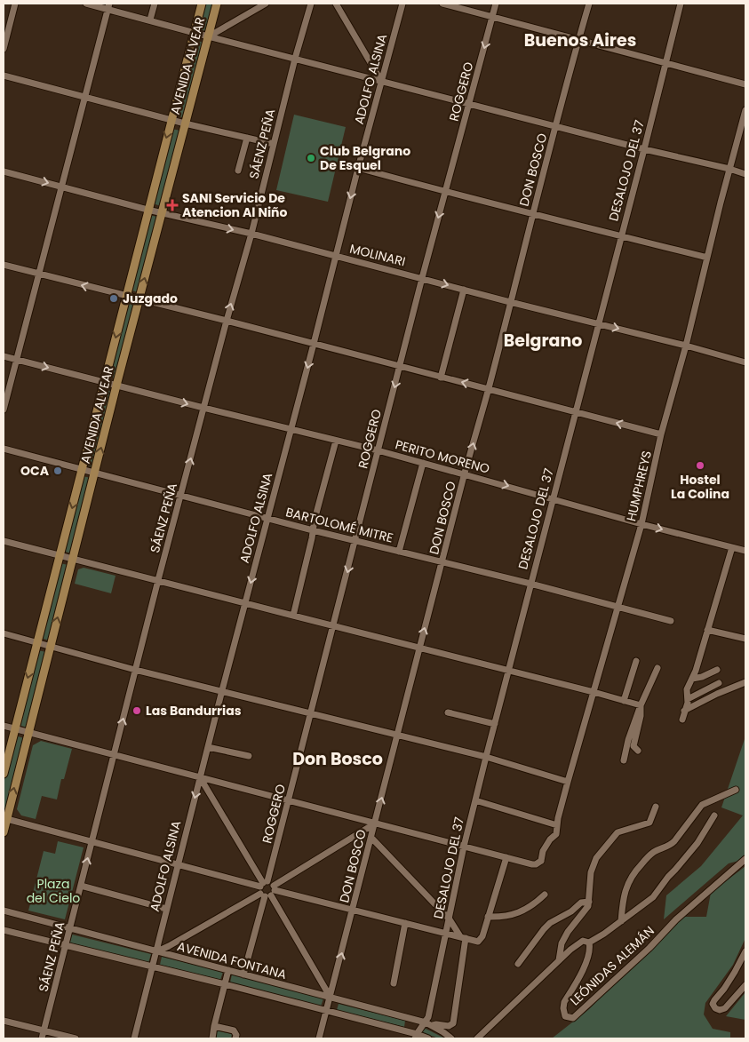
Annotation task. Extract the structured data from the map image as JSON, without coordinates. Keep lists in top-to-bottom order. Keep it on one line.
{"streets":{"main road":["AVENIDA ALVEAR"],"street":["ADOLFO ALSINA","ROGGERO","SÁENZ PEÑA","DON BOSCO","DESALOJO DEL 37","MOLINARI","PERITO MORENO","HUMPHREYS","BARTOLOMÉ MITRE","AVENIDA FONTANA","LEÓNIDAS ALEMÁN"]},"crossings":[["AVENIDA ALVEAR","MOLINARI"],["AVENIDA ALVEAR","PERITO MORENO"],["AVENIDA ALVEAR","BARTOLOMÉ MITRE"],["ADOLFO ALSINA","MOLINARI"],["ADOLFO ALSINA","PERITO MORENO"],["ADOLFO ALSINA","BARTOLOMÉ MITRE"],["ADOLFO ALSINA","AVENIDA FONTANA"],["ROGGERO","MOLINARI"],["ROGGERO","PERITO MORENO"],["ROGGERO","BARTOLOMÉ MITRE"],["ROGGERO","AVENIDA FONTANA"],["SÁENZ PEÑA","MOLINARI"],["SÁENZ PEÑA","PERITO MORENO"],["SÁENZ PEÑA","BARTOLOMÉ MITRE"],["SÁENZ PEÑA","AVENIDA FONTANA"],["DON BOSCO","MOLINARI"],["DON BOSCO","PERITO MORENO"],["DON BOSCO","BARTOLOMÉ MITRE"],["DON BOSCO","AVENIDA FONTANA"],["DESALOJO DEL 37","MOLINARI"],["DESALOJO DEL 37","PERITO MORENO"],["DESALOJO DEL 37","BARTOLOMÉ MITRE"],["DESALOJO DEL 37","AVENIDA FONTANA"],["MOLINARI","HUMPHREYS"],["PERITO MORENO","HUMPHREYS"],["HUMPHREYS","BARTOLOMÉ MITRE"]],"one_way":["ROGGERO","MOLINARI","PERITO MORENO"],"districts":["Buenos Aires","Belgrano","Don Bosco"],"parks":["Plaza del Cielo"],"places":{"other":["Club Belgrano De Esquel","Juzgado","Hostel La Colina","OCA","Las Bandurrias"],"health":["SANI Servicio De Atencion Al Niño"]}}
